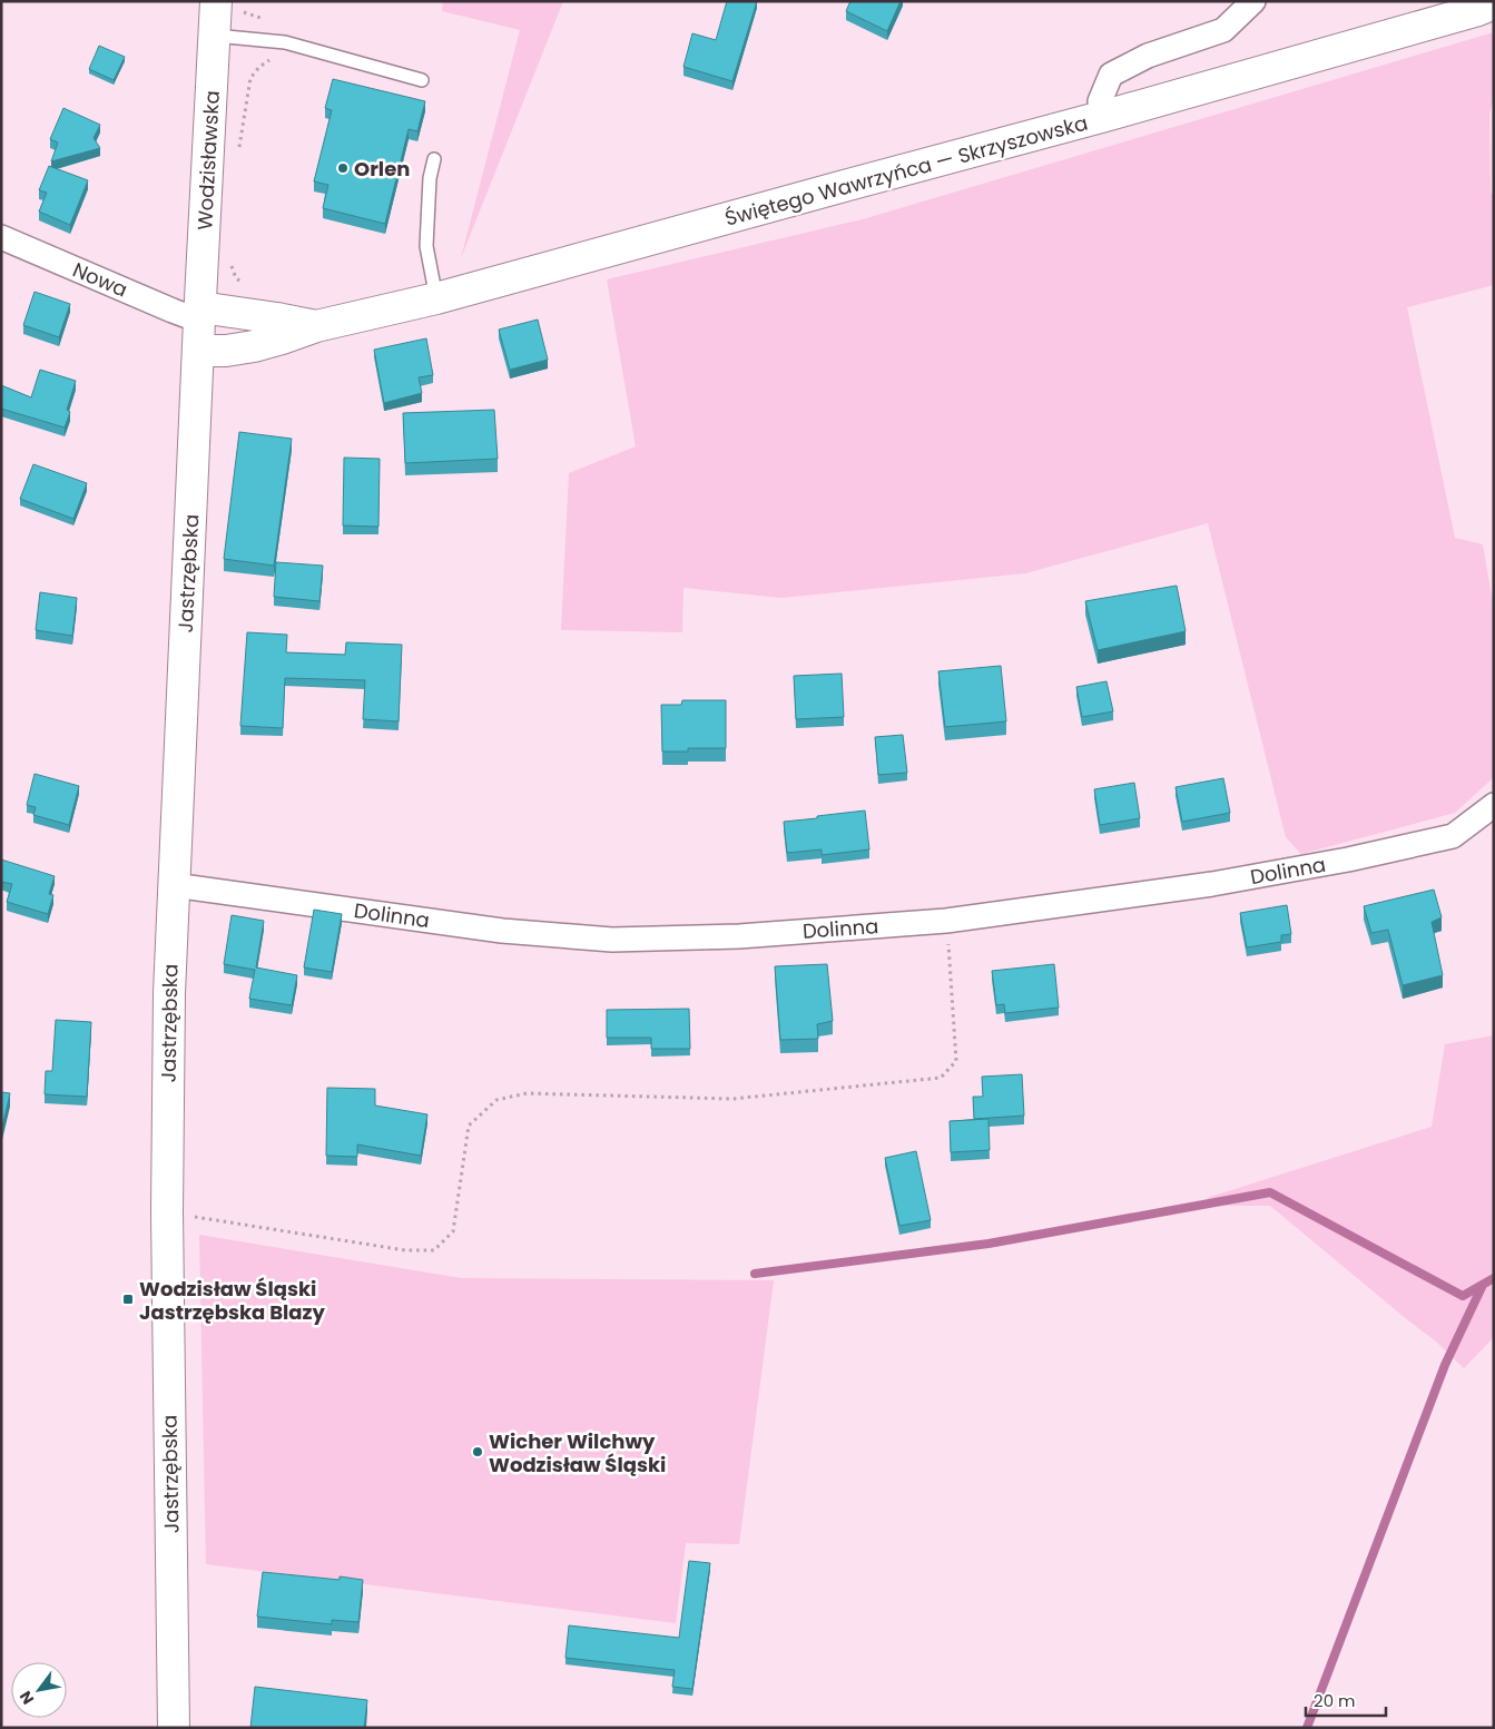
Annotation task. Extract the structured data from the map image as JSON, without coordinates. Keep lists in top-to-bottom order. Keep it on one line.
{"streets":{"main road":["Wodzisławska","Świętego Wawrzyńca — Skrzyszowska","Jastrzębska"],"street":["Nowa","Dolinna"]},"crossings":[["Wodzisławska","Nowa"],["Wodzisławska","Jastrzębska"],["Świętego Wawrzyńca — Skrzyszowska","Jastrzębska"],["Nowa","Jastrzębska"],["Jastrzębska","Dolinna"]],"places":{"other":["Orlen","Wicher Wilchwy Wodzisław Śląski"],"transit":["Wodzisław Śląski Jastrzębska Blazy"]},"scale_bar":"20 m","north":"bottom left"}
